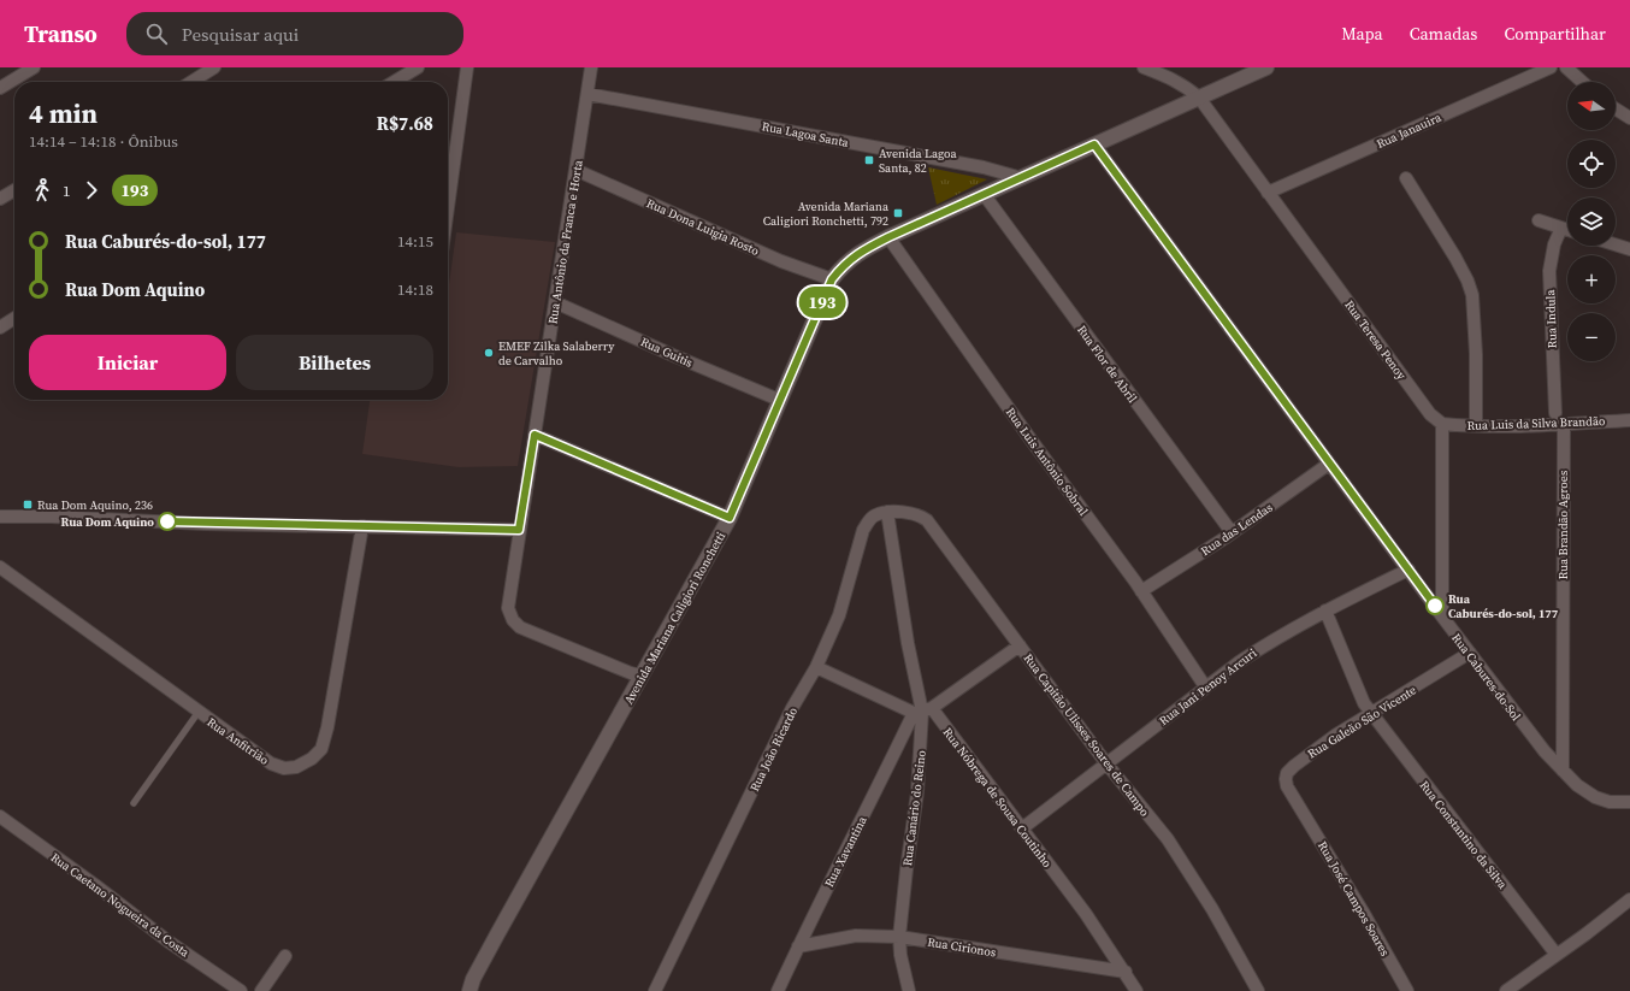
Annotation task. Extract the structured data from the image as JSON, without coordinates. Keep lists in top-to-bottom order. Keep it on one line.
{"streets":{"street":["Rua Janauira","Rua Lagoa Santa","Rua Dona Luigia Rosto","Rua Antônio da Franca e Horta","Rua Indula","Rua Teresa Penoy","Rua Guitis","Rua Flor de Abril","Rua Luis da Silva Brandão","Rua Luis Antônio Sobral","Rua Brandão Agroes","Rua das Lendas","Avenida Mariana Caligiori Ronchetti","Rua Cabures-do-Sol","Rua Jani Penoy Arcuri","Rua Galeão São Vicente","Rua Capitão Ulisses Soares de Campo","Rua Anfitrião","Rua João Ricardo","Rua Nóbrega de Sousa Coutinho","Rua Canário do Reino","Rua Constantino da Silva","Rua Xavantina","Rua José Campos Soares","Rua Caetano Nogueira da Costa","Rua Cirionos"]},"crossings":[["Rua Janauira","Rua Teresa Penoy"],["Rua Lagoa Santa","Rua Antônio da Franca e Horta"],["Rua Lagoa Santa","Avenida Mariana Caligiori Ronchetti"],["Rua Dona Luigia Rosto","Rua Antônio da Franca e Horta"],["Rua Dona Luigia Rosto","Avenida Mariana Caligiori Ronchetti"],["Rua Antônio da Franca e Horta","Rua Guitis"],["Rua Antônio da Franca e Horta","Avenida Mariana Caligiori Ronchetti"],["Rua Teresa Penoy","Rua Luis da Silva Brandão"],["Rua Teresa Penoy","Avenida Mariana Caligiori Ronchetti"],["Rua Guitis","Avenida Mariana Caligiori Ronchetti"],["Rua Flor de Abril","Rua das Lendas"],["Rua Flor de Abril","Avenida Mariana Caligiori Ronchetti"],["Rua Luis da Silva Brandão","Rua Brandão Agroes"],["Rua Luis Antônio Sobral","Rua das Lendas"],["Rua Luis Antônio Sobral","Avenida Mariana Caligiori Ronchetti"],["Rua Luis Antônio Sobral","Rua Jani Penoy Arcuri"],["Rua Brandão Agroes","Rua Cabures-do-Sol"],["Rua das Lendas","Rua Cabures-do-Sol"],["Avenida Mariana Caligiori Ronchetti","Rua Cabures-do-Sol"],["Rua Cabures-do-Sol","Rua Jani Penoy Arcuri"],["Rua Cabures-do-Sol","Rua Galeão São Vicente"],["Rua Jani Penoy Arcuri","Rua Capitão Ulisses Soares de Campo"],["Rua Jani Penoy Arcuri","Rua Nóbrega de Sousa Coutinho"],["Rua Jani Penoy Arcuri","Rua Constantino da Silva"],["Rua Galeão São Vicente","Rua Constantino da Silva"],["Rua Galeão São Vicente","Rua José Campos Soares"],["Rua Capitão Ulisses Soares de Campo","Rua João Ricardo"],["Rua Capitão Ulisses Soares de Campo","Rua Canário do Reino"],["Rua Capitão Ulisses Soares de Campo","Rua Xavantina"],["Rua João Ricardo","Rua Nóbrega de Sousa Coutinho"],["Rua João Ricardo","Rua Canário do Reino"],["Rua Nóbrega de Sousa Coutinho","Rua Canário do Reino"],["Rua Nóbrega de Sousa Coutinho","Rua Xavantina"],["Rua Nóbrega de Sousa Coutinho","Rua Cirionos"],["Rua Canário do Reino","Rua Xavantina"],["Rua Canário do Reino","Rua Cirionos"],["Rua Xavantina","Rua Cirionos"]],"places":{"transit":["Avenida Lagoa Santa, 82","Avenida Mariana Caligiori Ronchetti, 792","Rua Dom Aquino, 236"],"other":["EMEF Zilka Salaberry de Carvalho","Rua Dom Aquino","Rua Caburés-do-sol, 177"]},"lines":["bus line 193"],"north":"left","page":{"header":"Transo","search":"Pesquisar aqui","nav":["Mapa","Camadas","Compartilhar"],"on_map":"193","map_buttons":["+","−"],"heading":["4 min","14:14 – 14:18 · Ônibus","R$7.68"],"legs":["1","193"],"list":[{"name":"Rua Caburés-do-sol, 177","value":"14:15"},{"name":"Rua Dom Aquino","value":"14:18"}],"buttons":["Iniciar","Bilhetes"]}}
